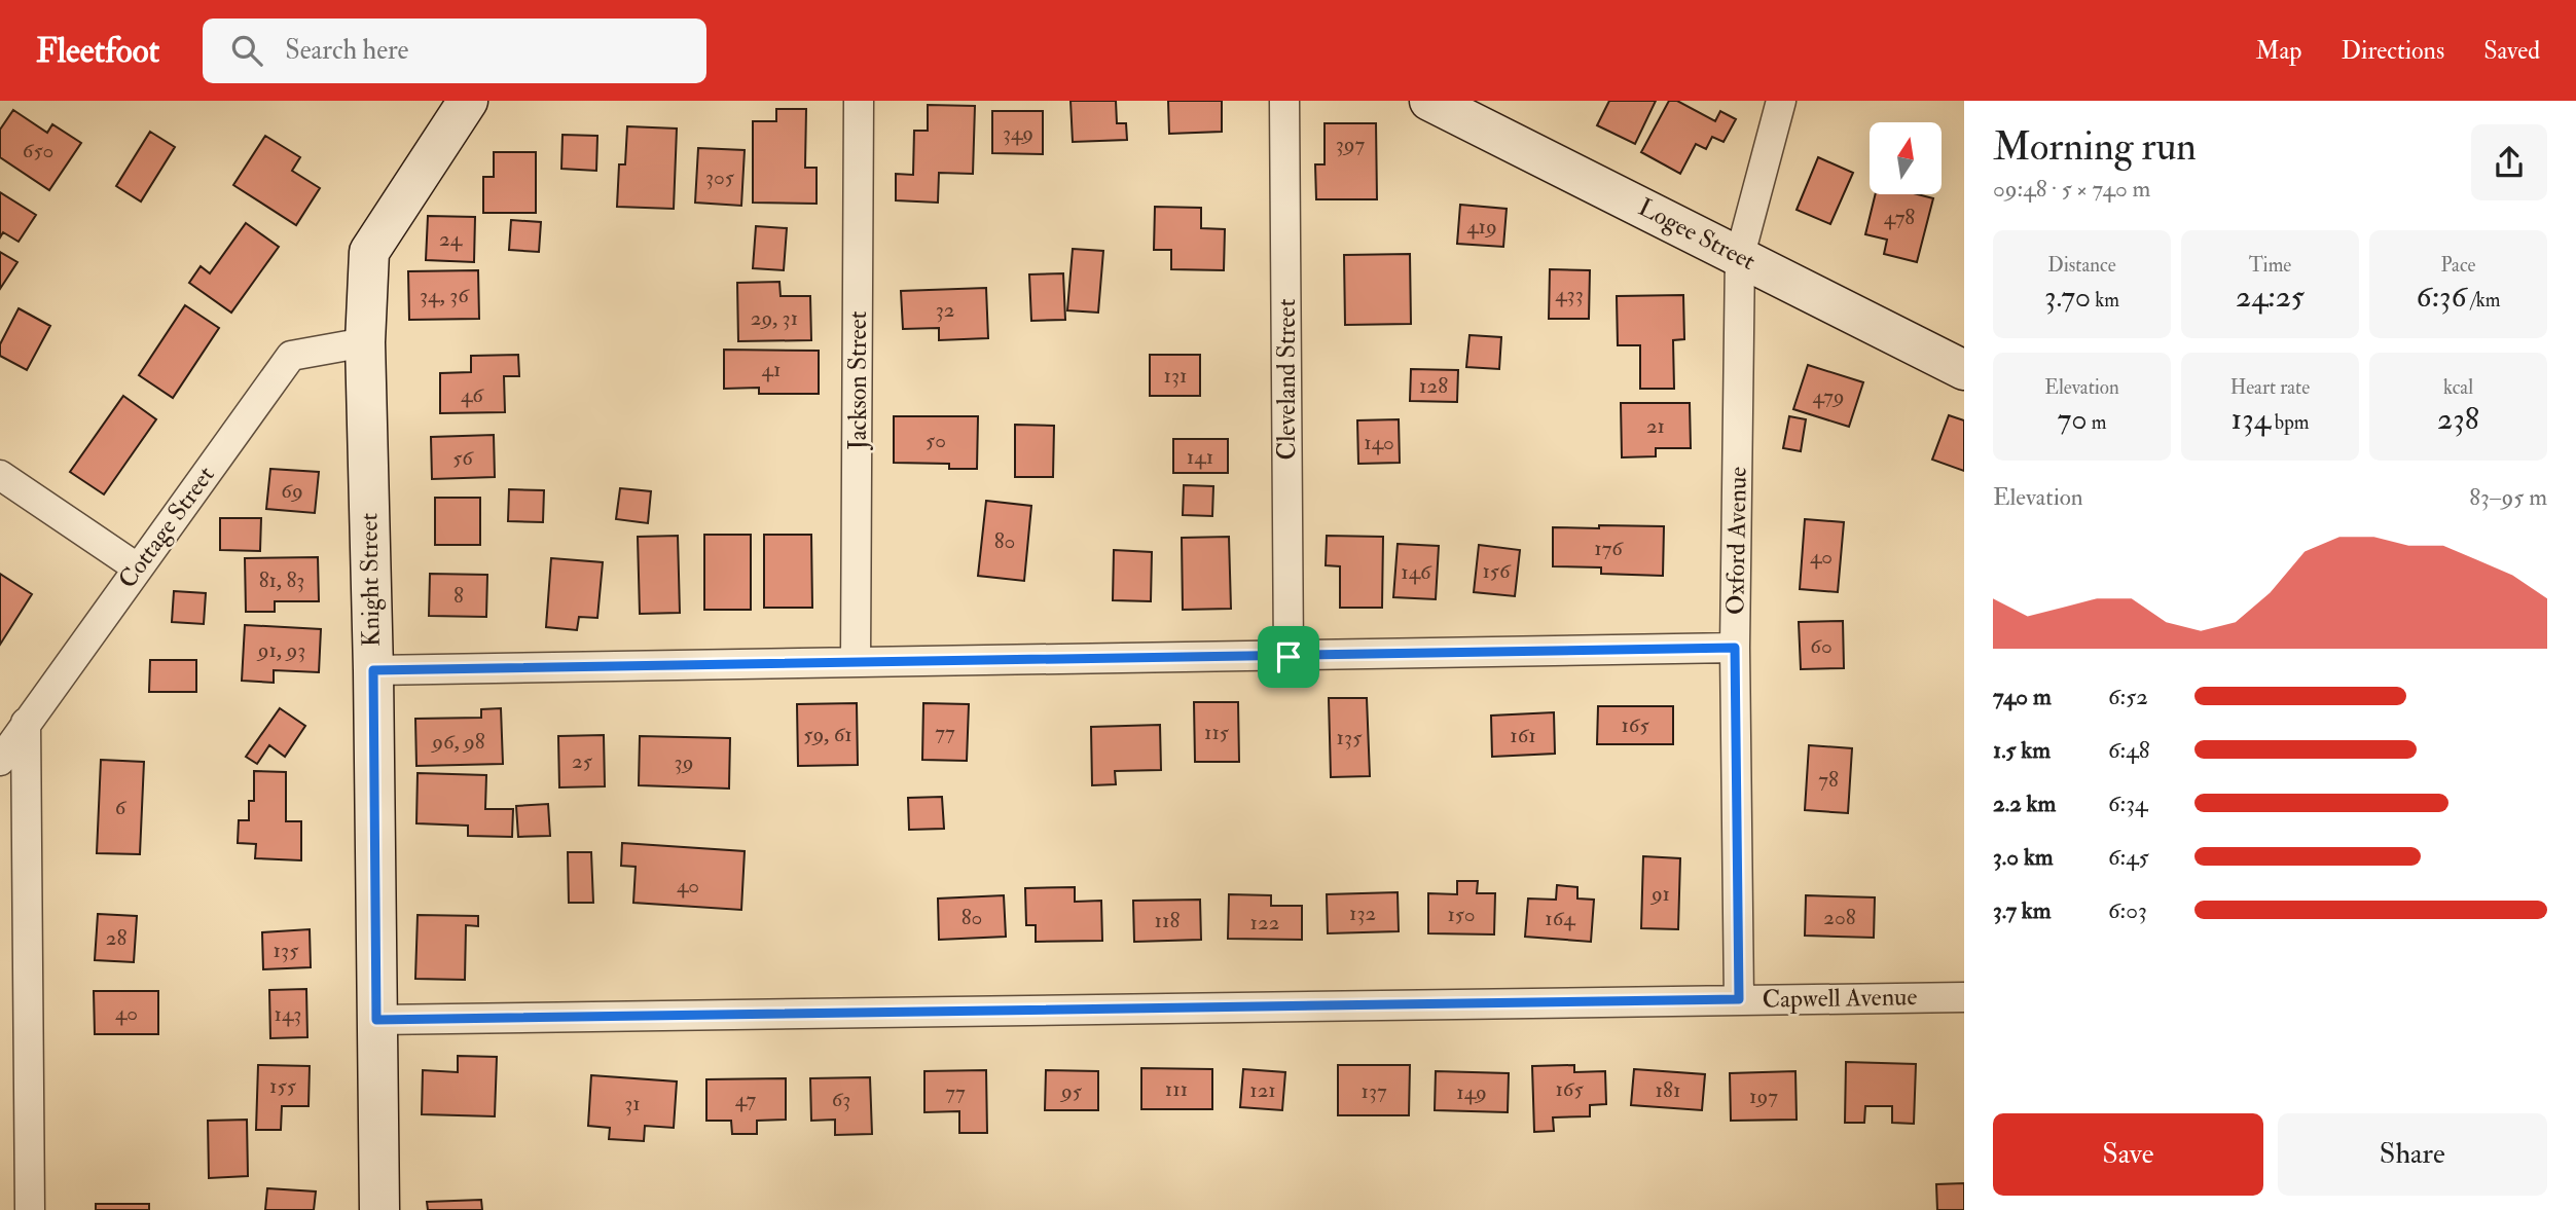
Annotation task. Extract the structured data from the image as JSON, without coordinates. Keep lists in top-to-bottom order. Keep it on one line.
{"streets":{"street":["Logee Street","Cleveland Street","Jackson Street","Cottage Street","Oxford Avenue","Knight Street","Capwell Avenue"]},"crossings":[["Logee Street","Oxford Avenue"],["Cottage Street","Knight Street"],["Oxford Avenue","Capwell Avenue"],["Knight Street","Capwell Avenue"]],"house_numbers":["349","397","650","305","478","419","24","433","34, 36","32","29, 31","41","131","128","46","479","21","50","140","141","56","69","80","176","40","156","146","81, 83","8","60","91, 93","165","77","115","59, 61","161","135","96, 98","25","39","78","6","40","91","132","150","80","208","164","118","122","28","135","40","143","155","111","165","121","181","95","137","77","149","197","47","63","31"],"north":"top","page":{"header":"Fleetfoot","search":"Search here","nav":["Map","Directions","Saved"],"heading":["Morning run","09:48 · 5 × 740 m"],"stats":[["Distance","3.70 km"],["Time","24:25"],["Pace","6:36 /km"],["Elevation","70 m"],["Heart rate","134 bpm"],["kcal","238"]],"chart":["Elevation","83–95 m"],"list":[{"name":"740 m","note":"6:52"},{"name":"1.5 km","note":"6:48"},{"name":"2.2 km","note":"6:34"},{"name":"3.0 km","note":"6:45"},{"name":"3.7 km","note":"6:03"}],"buttons":["Save","Share"]}}
